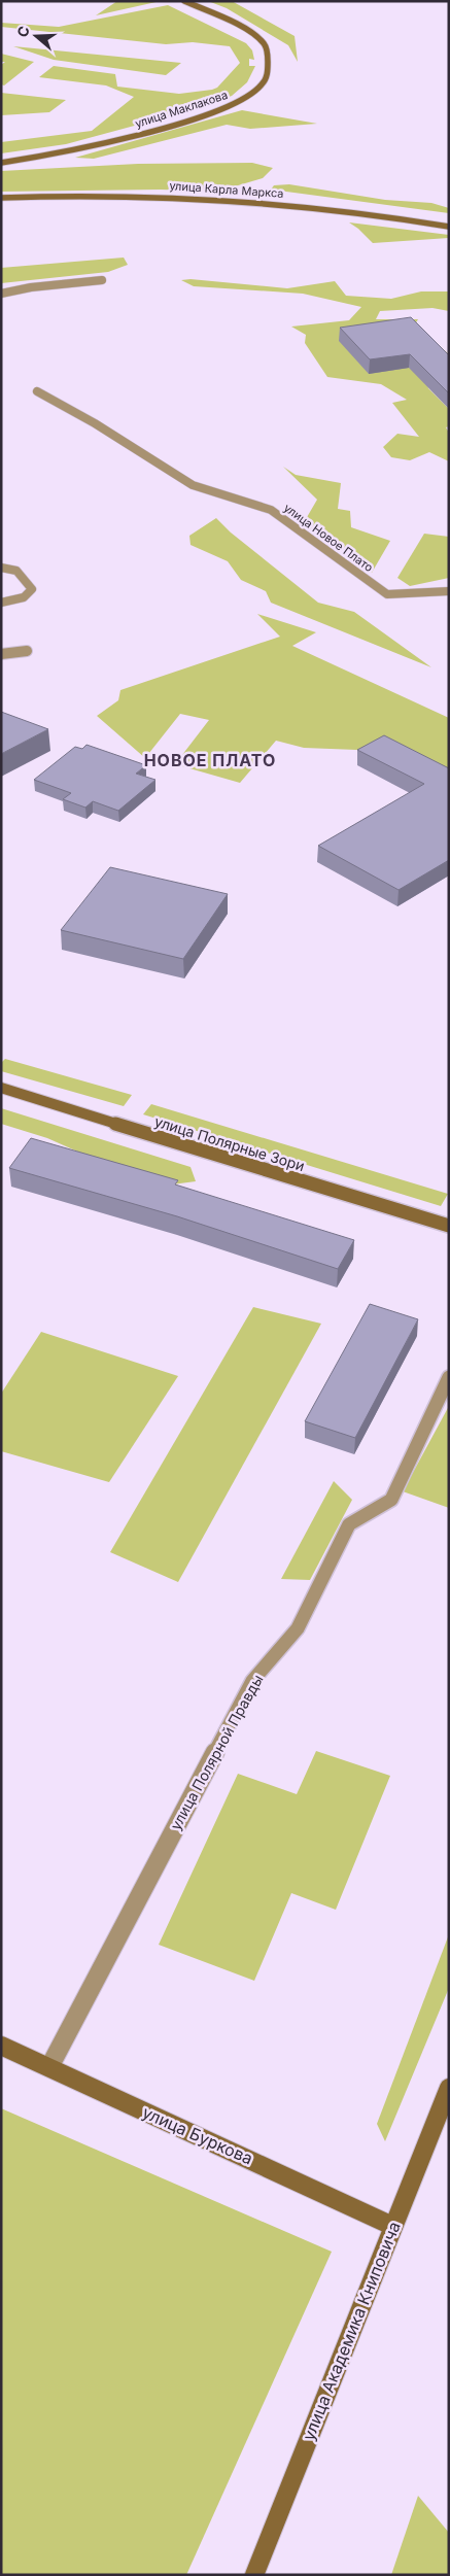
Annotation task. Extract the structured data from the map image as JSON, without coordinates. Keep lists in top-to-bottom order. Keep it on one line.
{"streets":{"main road":["улица Маклакова","улица Карла Маркса","улица Полярные Зори","улица Буркова","улица Академика Книповича"],"street":["улица Новое Плато","улица Полярной Правды"]},"crossings":[["улица Полярной Правды","улица Буркова"],["улица Буркова","улица Академика Книповича"]],"districts":["НОВОЕ ПЛАТО"],"north":"left"}
